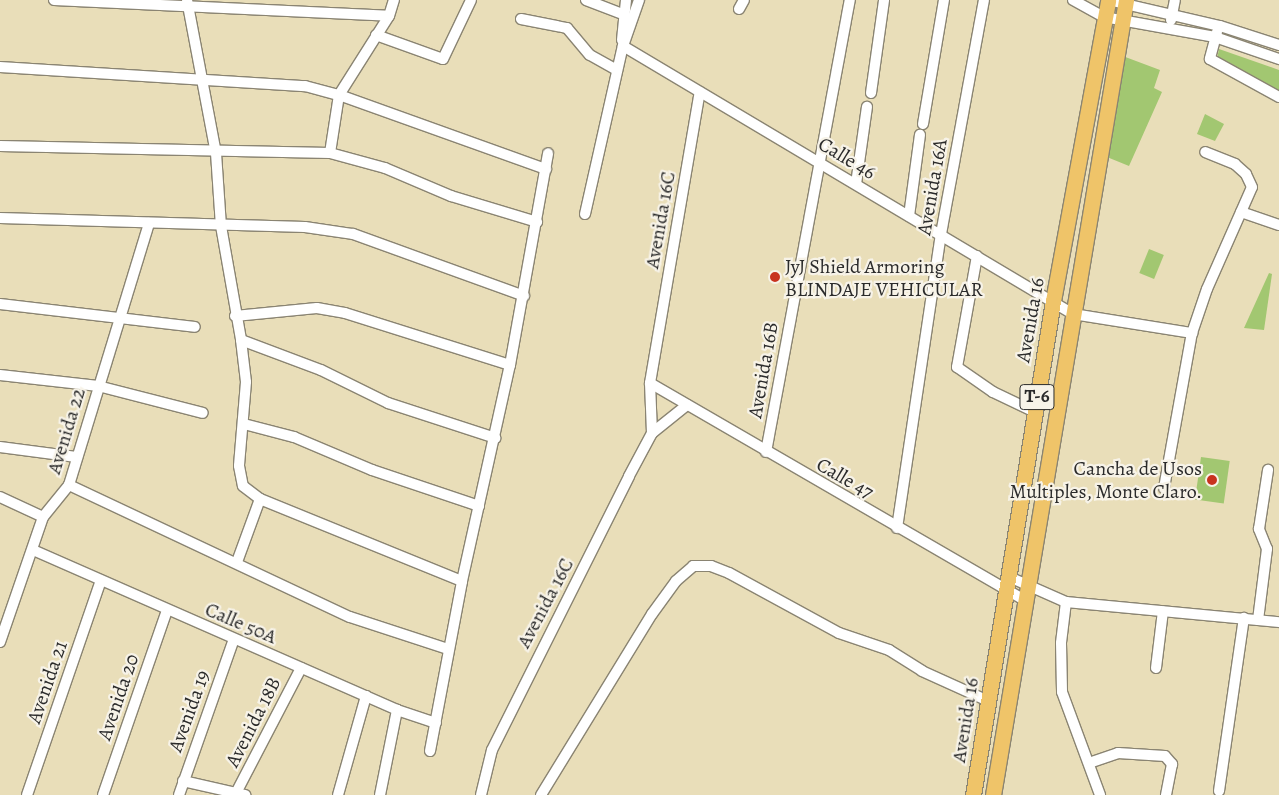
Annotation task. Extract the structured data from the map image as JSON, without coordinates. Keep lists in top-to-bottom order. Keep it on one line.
{"streets":{"highway":["Avenida 16","T-6"],"street":["Calle 46","Avenida 16A","Avenida 16C","Avenida 16B","Avenida 22","Calle 47","Calle 50A","Avenida 21","Avenida 20","Avenida 19","Avenida 18B"]},"crossings":[["Calle 46","Avenida 16A"],["Calle 46","Avenida 16C"],["Calle 46","Avenida 16"],["Calle 46","Avenida 16B"],["Avenida 16A","Calle 47"],["Avenida 16C","Calle 47"],["Avenida 16","Calle 47"],["Avenida 16B","Calle 47"],["Avenida 22","Calle 50A"],["Calle 50A","Avenida 21"],["Calle 50A","Avenida 20"],["Calle 50A","Avenida 19"],["Calle 50A","Avenida 18B"]],"places":["JyJ Shield Armoring BLINDAJE VEHICULAR","Cancha de Usos Multiples, Monte Claro."]}
